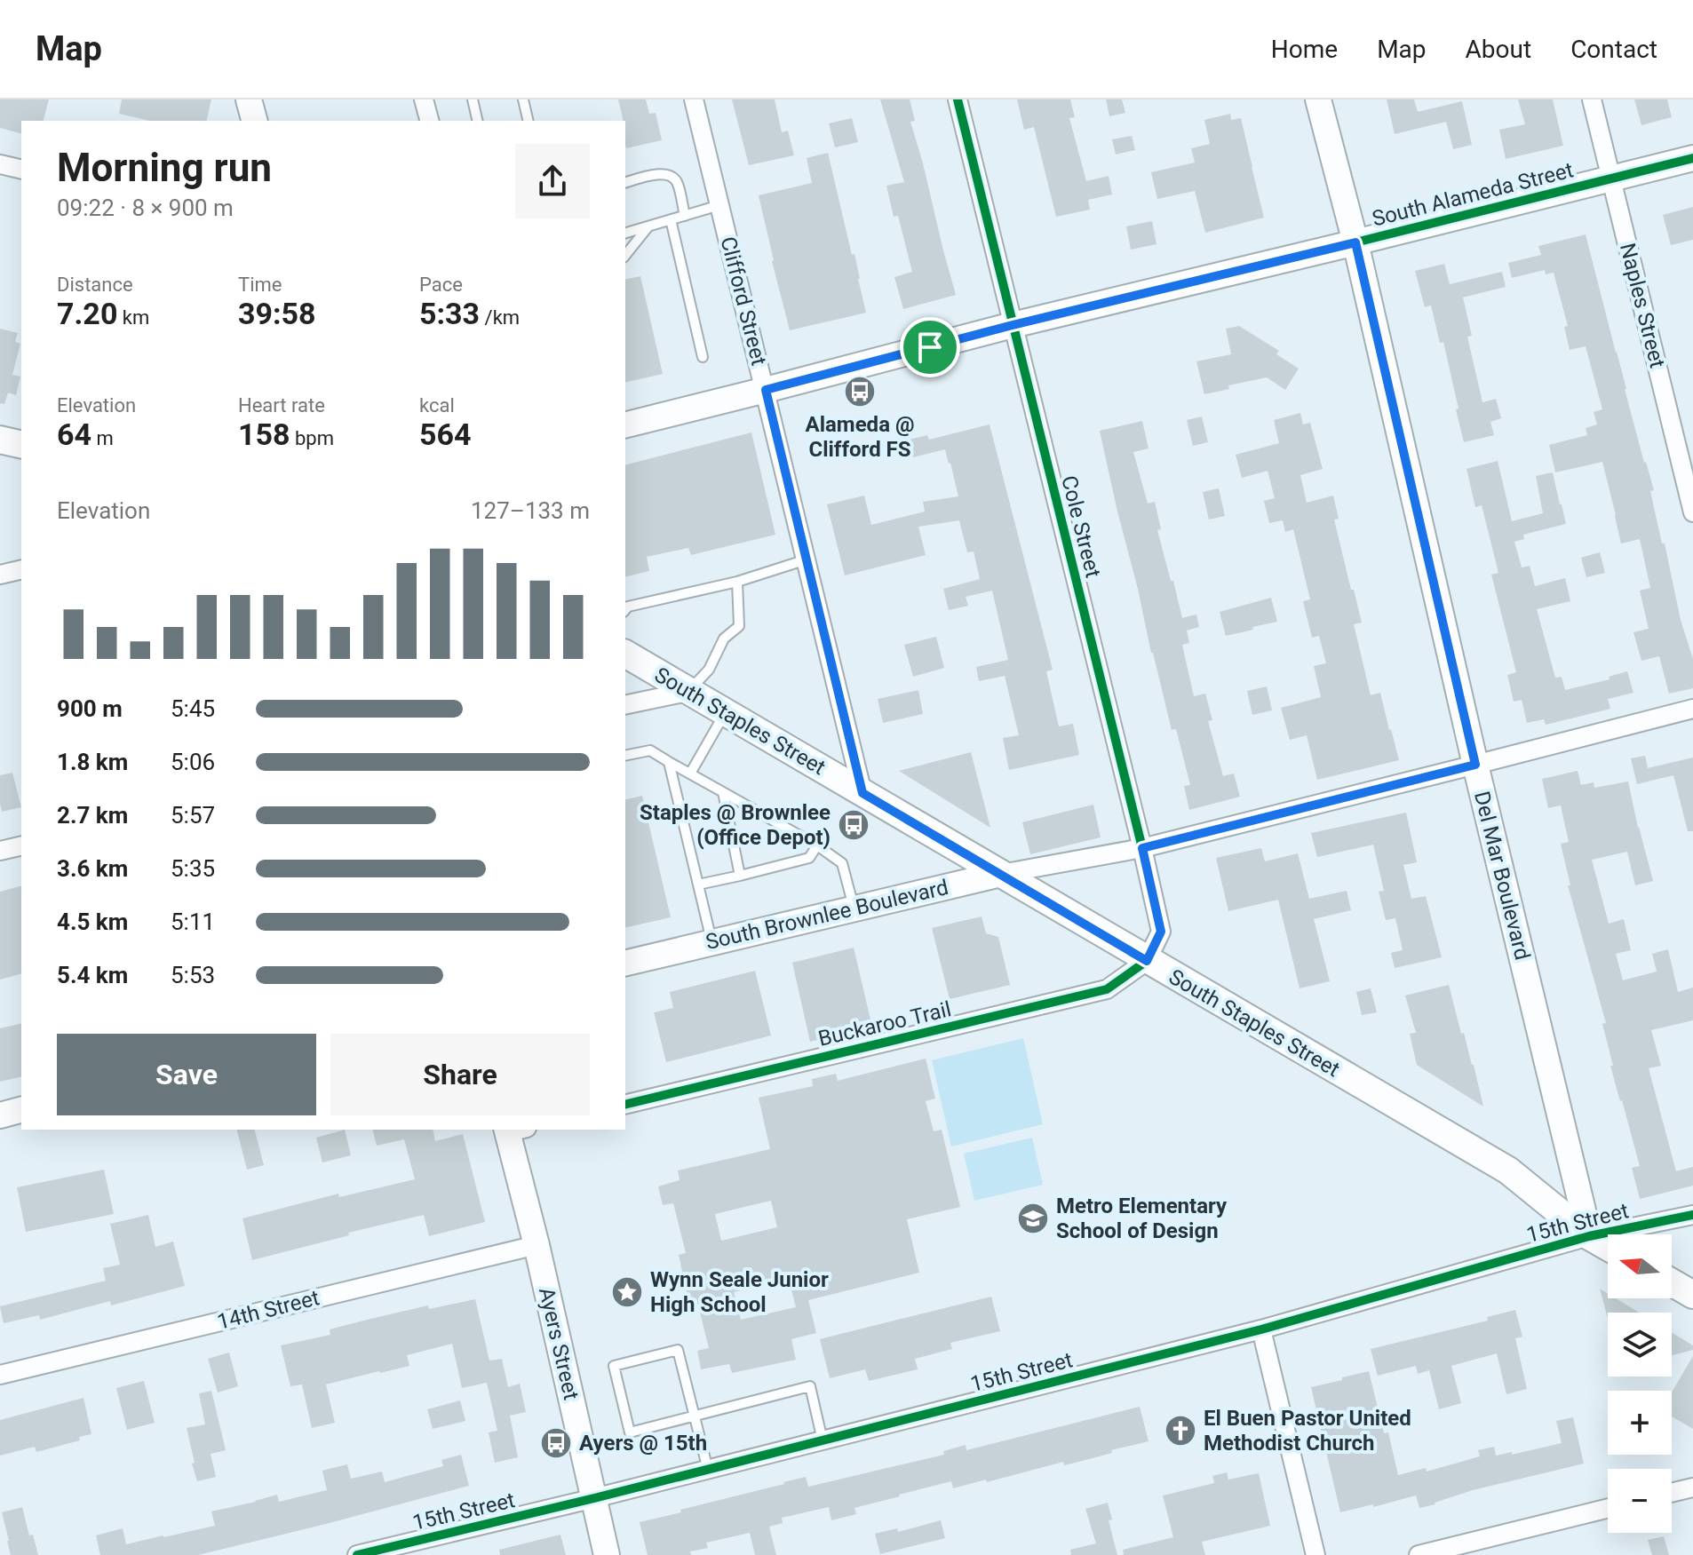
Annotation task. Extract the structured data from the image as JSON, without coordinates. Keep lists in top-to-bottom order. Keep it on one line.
{"streets":{"main road":["South Alameda Street","South Staples Street","Del Mar Boulevard","South Brownlee Boulevard","Ayers Street"],"street":["Clifford Street","Naples Street","Cole Street","Buckaroo Trail","15th Street","14th Street"]},"crossings":[["South Alameda Street","Clifford Street"],["South Alameda Street","Naples Street"],["South Alameda Street","Cole Street"],["South Alameda Street","Del Mar Boulevard"],["Clifford Street","South Staples Street"],["Cole Street","South Staples Street"],["Cole Street","South Brownlee Boulevard"],["Cole Street","Buckaroo Trail"],["South Staples Street","Del Mar Boulevard"],["South Staples Street","South Brownlee Boulevard"],["South Staples Street","Buckaroo Trail"],["South Staples Street","15th Street"],["Del Mar Boulevard","South Brownlee Boulevard"],["Del Mar Boulevard","15th Street"],["15th Street","Ayers Street"],["14th Street","Ayers Street"]],"places":{"bus stop":["Alameda @ Clifford FS","Staples @ Brownlee (Office Depot)","Ayers @ 15th"],"school or university":["Metro Elementary School of Design"],"place":["Wynn Seale Junior High School"],"church":["El Buen Pastor United Methodist Church"]},"north":"left","page":{"header":"Map","nav":["Home","Map","About","Contact"],"heading":["Morning run","09:22 · 8 × 900 m"],"stats":[["Distance","7.20 km"],["Time","39:58"],["Pace","5:33 /km"],["Elevation","64 m"],["Heart rate","158 bpm"],["kcal","564"]],"chart":["Elevation","127–133 m"],"list":[{"name":"900 m","note":"5:45"},{"name":"1.8 km","note":"5:06"},{"name":"2.7 km","note":"5:57"},{"name":"3.6 km","note":"5:35"},{"name":"4.5 km","note":"5:11"},{"name":"5.4 km","note":"5:53"}],"buttons":["Save","Share"],"map_buttons":["+","−"]}}
